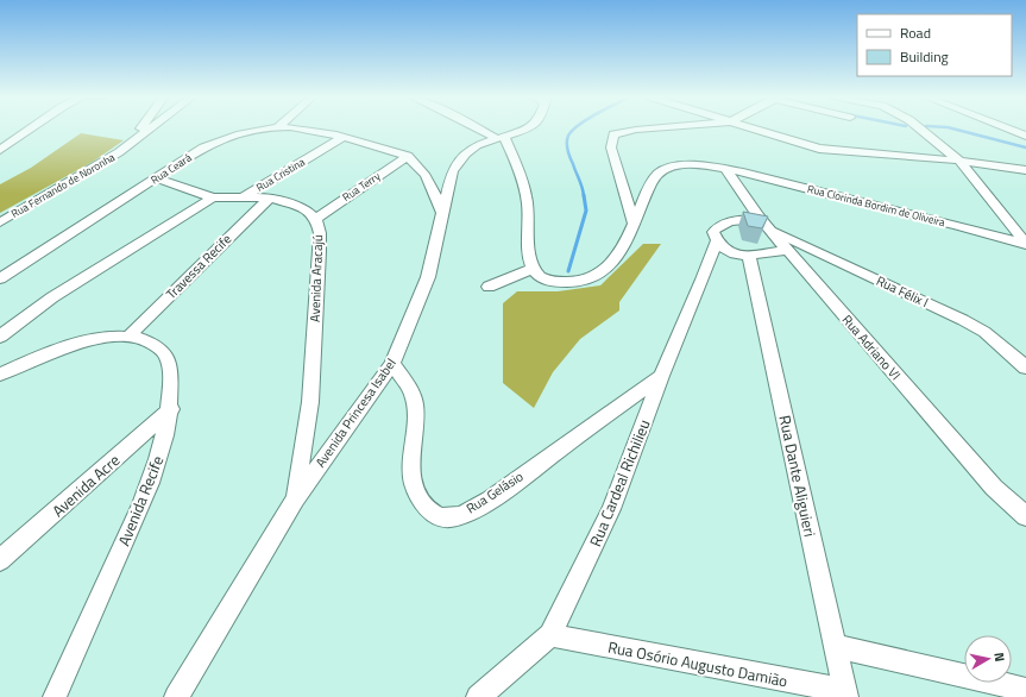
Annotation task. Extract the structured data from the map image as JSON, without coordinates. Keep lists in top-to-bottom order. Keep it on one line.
{"streets":{"street":["Rua Ceará","Rua Cristina","Rua Fernando de Noronha","Rua Terry","Rua Clorinda Bordim de Oliveira","Travessa Recife","Avenida Aracajú","Rua Félix I","Rua Adriano VI","Avenida Princesa Isabel","Rua Dante Aliguieri","Rua Cardeal Richilieu","Avenida Acre","Rua Gelásio","Avenida Recife","Rua Osório Augusto Damião"]},"crossings":[["Rua Ceará","Rua Cristina"],["Rua Ceará","Rua Terry"],["Rua Cristina","Avenida Aracajú"],["Rua Terry","Avenida Aracajú"],["Rua Clorinda Bordim de Oliveira","Rua Adriano VI"],["Travessa Recife","Avenida Aracajú"],["Travessa Recife","Avenida Recife"],["Avenida Aracajú","Avenida Princesa Isabel"],["Rua Félix I","Rua Adriano VI"],["Rua Félix I","Rua Cardeal Richilieu"],["Rua Adriano VI","Rua Cardeal Richilieu"],["Avenida Princesa Isabel","Rua Gelásio"],["Rua Dante Aliguieri","Rua Osório Augusto Damião"],["Rua Cardeal Richilieu","Rua Gelásio"],["Rua Cardeal Richilieu","Rua Osório Augusto Damião"],["Avenida Acre","Avenida Recife"]],"legend":["Road","Building"],"north":"right"}
